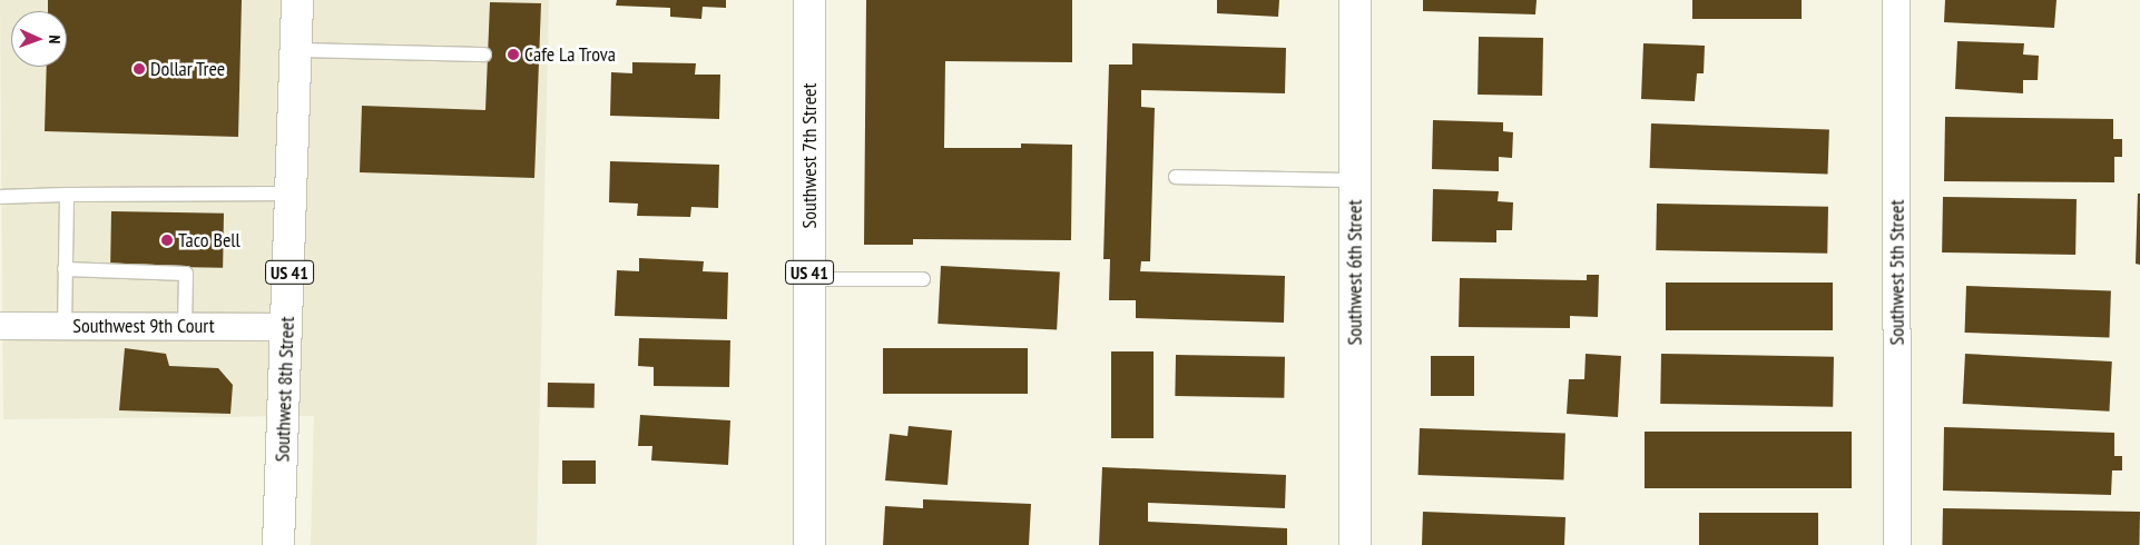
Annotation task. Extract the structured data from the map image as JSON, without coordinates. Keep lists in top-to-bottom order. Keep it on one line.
{"streets":{"main road":["Southwest 7th Street","US 41","Southwest 6th Street","Southwest 8th Street"],"street":["Southwest 5th Street","Southwest 9th Court"]},"crossings":[["Southwest 9th Court","Southwest 8th Street"]],"places":["Cafe La Trova","Dollar Tree","Taco Bell"],"north":"right"}
